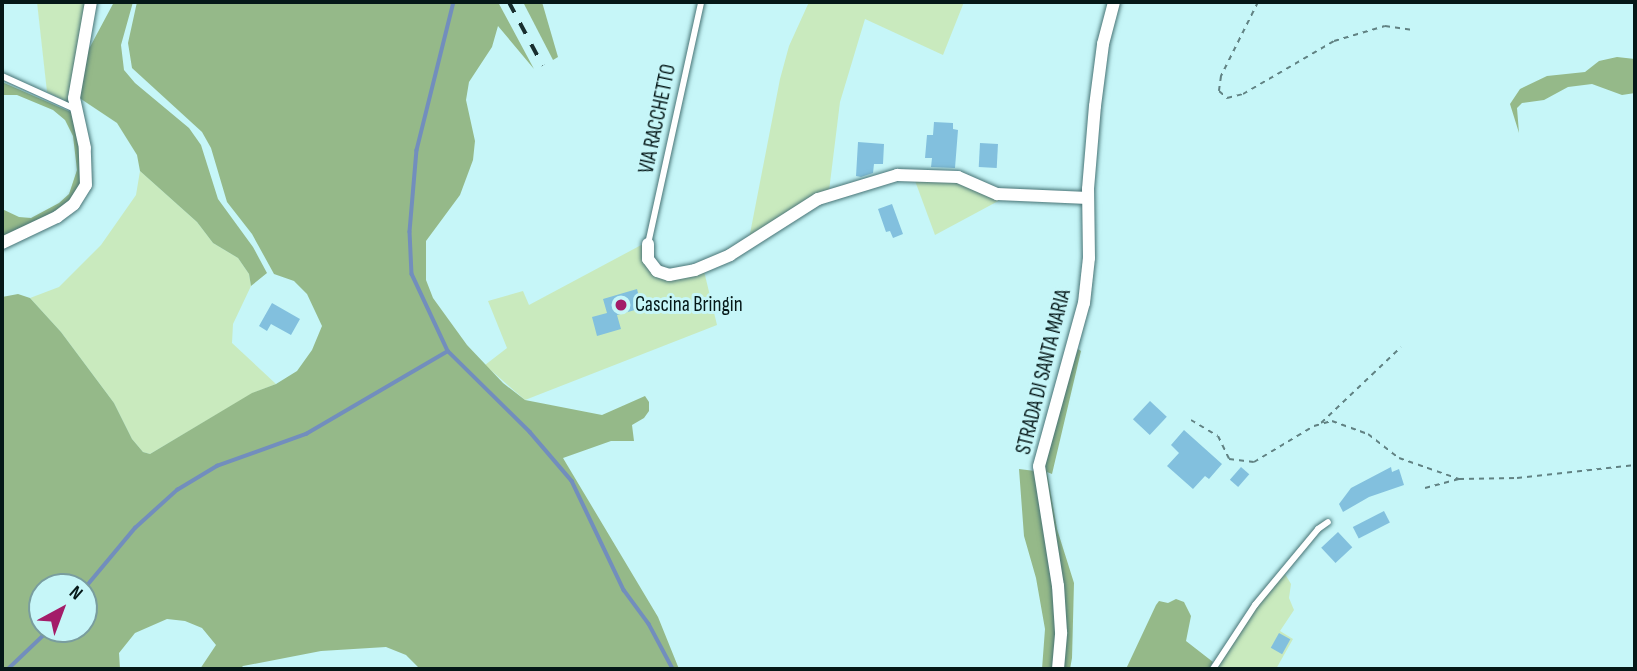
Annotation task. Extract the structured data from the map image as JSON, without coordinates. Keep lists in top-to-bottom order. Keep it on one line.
{"streets":{"street":["STRADA DI SANTA MARIA"],"lane":["VIA RACCHETTO"]},"places":["Cascina Bringin"],"north":"top right"}
